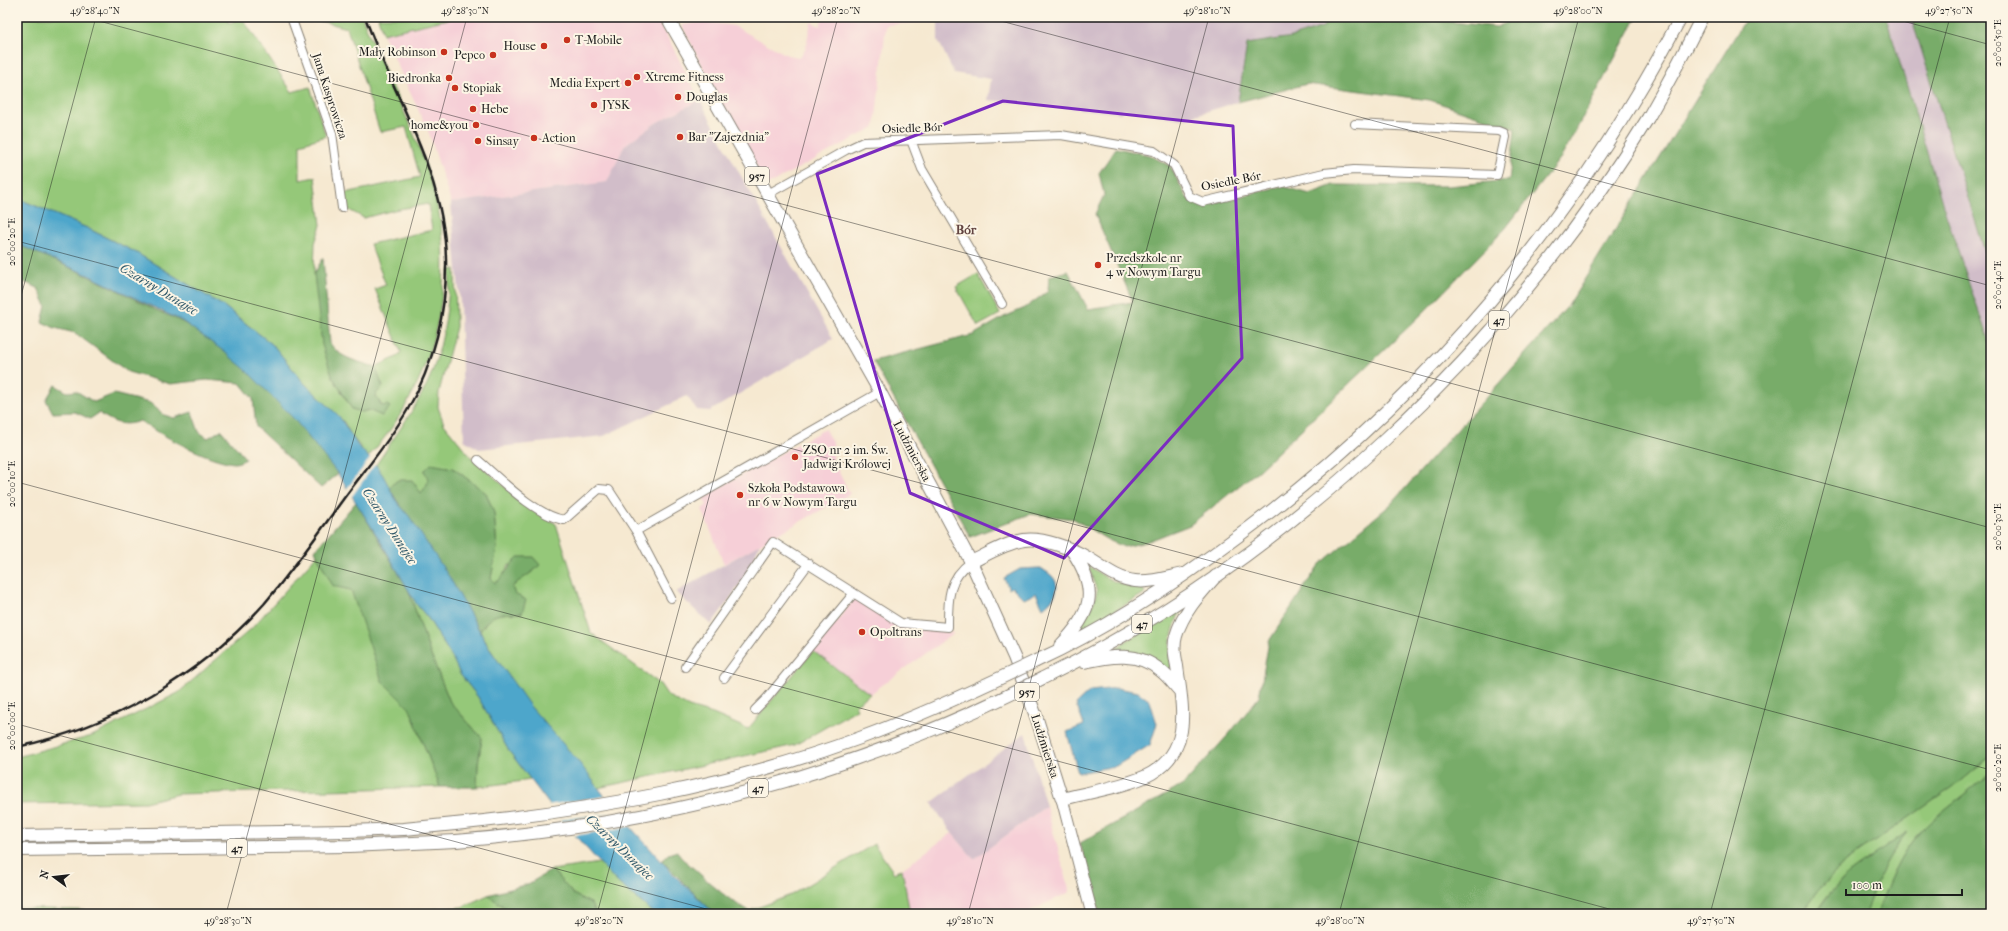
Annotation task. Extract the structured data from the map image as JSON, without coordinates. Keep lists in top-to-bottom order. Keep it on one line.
{"streets":{"main road":["957","47","Ludźmierska"],"street":["Jana Kasprowicza","Osiedle Bór"]},"crossings":[["Osiedle Bór","Ludźmierska"]],"districts":["Bór"],"water":["Czarny Dunajec"],"places":["T-Mobile","House","Mały Robinson","Pepco","Xtreme Fitness","Biedronka","Media Expert","Stopiak","Douglas","JYSK","Hebe","home&you","Bar \"Zajezdnia\"","Action","Sinsay","Przedszkole nr 4 w Nowym Targu","ZSO nr 2 im. Św. Jadwigi Królowej","Szkoła Podstawowa nr 6 w Nowym Targu","Opoltrans"],"scale_bar":"100 m","north":"left","coordinates":["49°28'40\"N","49°28'30\"N","49°28'20\"N","49°28'10\"N","49°28'00\"N","49°27'50\"N","20°00'50\"E","20°00'20\"E","20°00'40\"E","20°00'10\"E","20°00'30\"E","20°00'00\"E"]}
